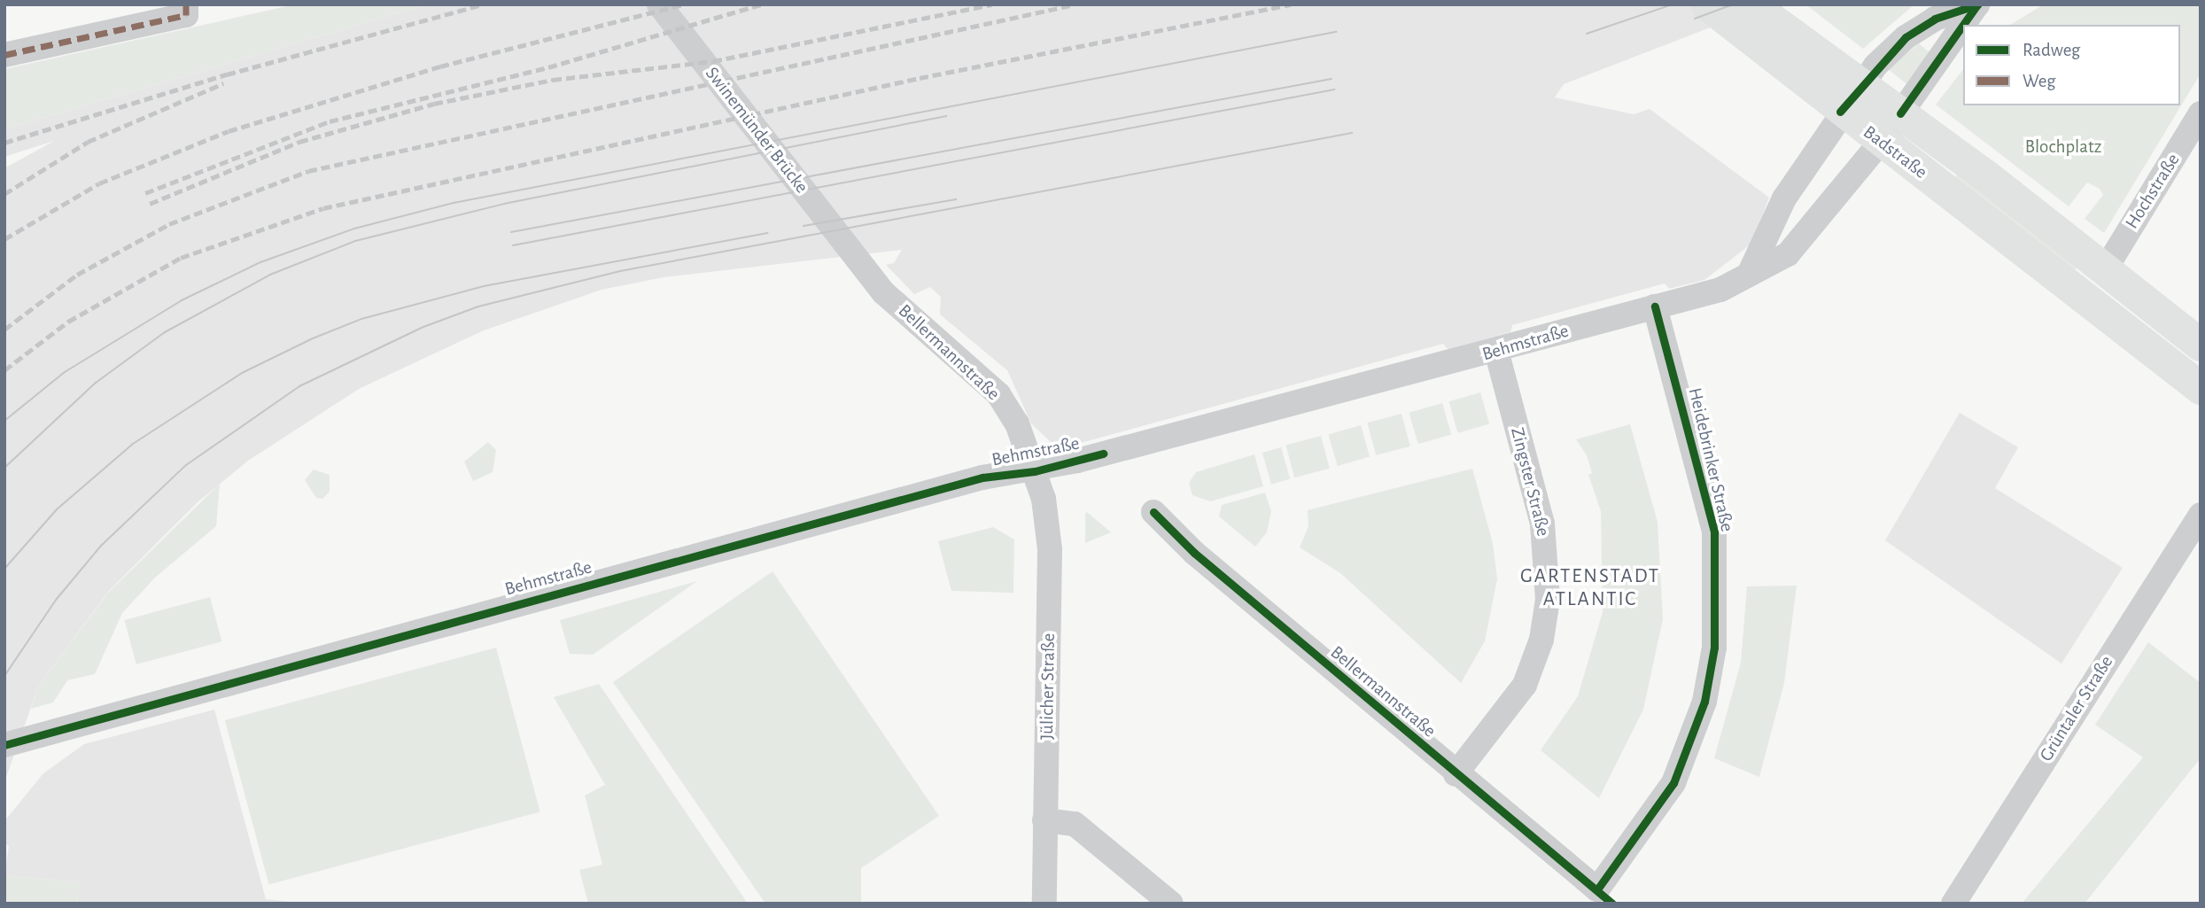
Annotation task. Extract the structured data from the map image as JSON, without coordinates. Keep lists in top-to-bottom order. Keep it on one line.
{"streets":{"main road":["Badstraße"],"street":["Swinemünder Brücke","Hochstraße","Behmstraße","Bellermannstraße","Heidebrinker Straße","Zingster Straße","Jülicher Straße","Grüntaler Straße"]},"crossings":[["Swinemünder Brücke","Bellermannstraße"],["Badstraße","Hochstraße"],["Badstraße","Behmstraße"],["Behmstraße","Bellermannstraße"],["Behmstraße","Heidebrinker Straße"],["Behmstraße","Zingster Straße"],["Behmstraße","Jülicher Straße"],["Bellermannstraße","Heidebrinker Straße"],["Bellermannstraße","Zingster Straße"],["Bellermannstraße","Jülicher Straße"]],"districts":["GARTENSTADT ATLANTIC"],"parks":["Blochplatz"],"legend":["Radweg","Weg"]}
